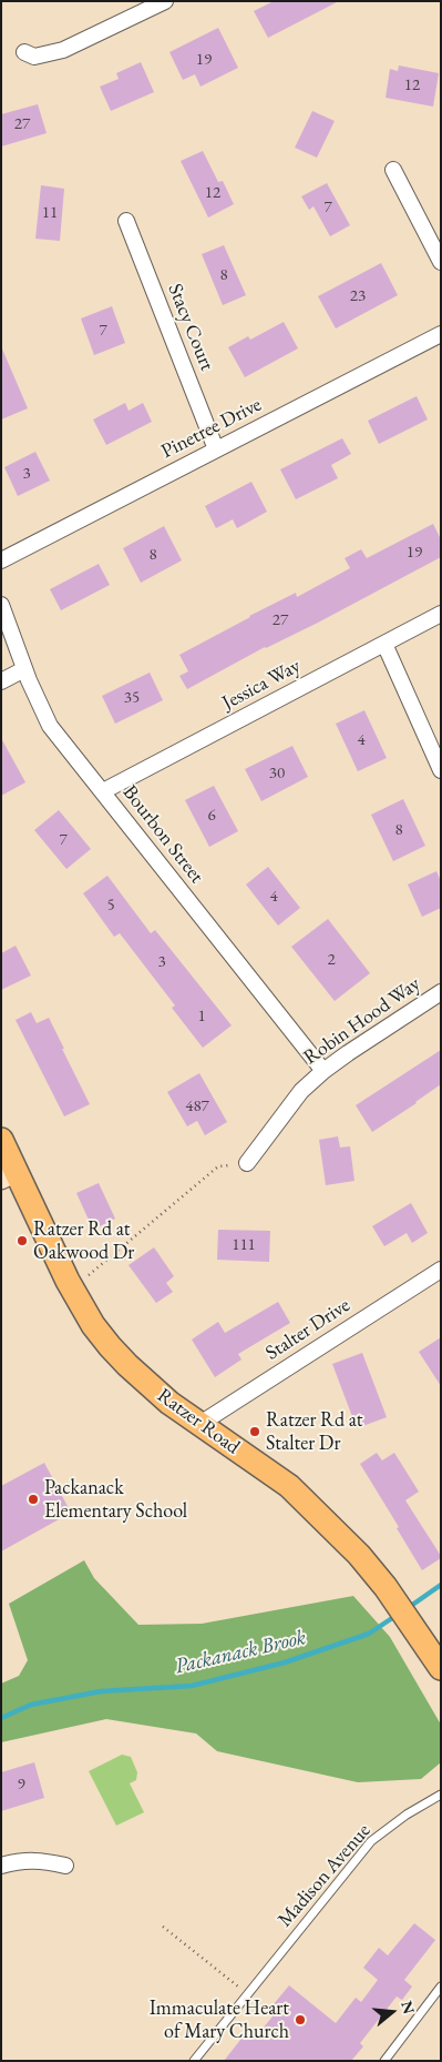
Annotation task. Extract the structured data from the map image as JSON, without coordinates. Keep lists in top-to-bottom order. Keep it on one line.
{"streets":{"main road":["Ratzer Road"],"street":["Stacy Court","Pinetree Drive","Jessica Way","Bourbon Street","Robin Hood Way","Stalter Drive"],"lane":["Madison Avenue"]},"crossings":[["Stacy Court","Pinetree Drive"],["Jessica Way","Bourbon Street"],["Bourbon Street","Robin Hood Way"],["Stalter Drive","Ratzer Road"]],"water":["Packanack Brook"],"places":["Ratzer Rd at Oakwood Dr","Ratzer Rd at Stalter Dr","Packanack Elementary School","Immaculate Heart of Mary Church"],"house_numbers":["19","12","27","12","7","11","8","23","7","3","19","8","27","35","4","30","6","8","7","4","5","2","3","1","487","111","9"],"north":"right"}
